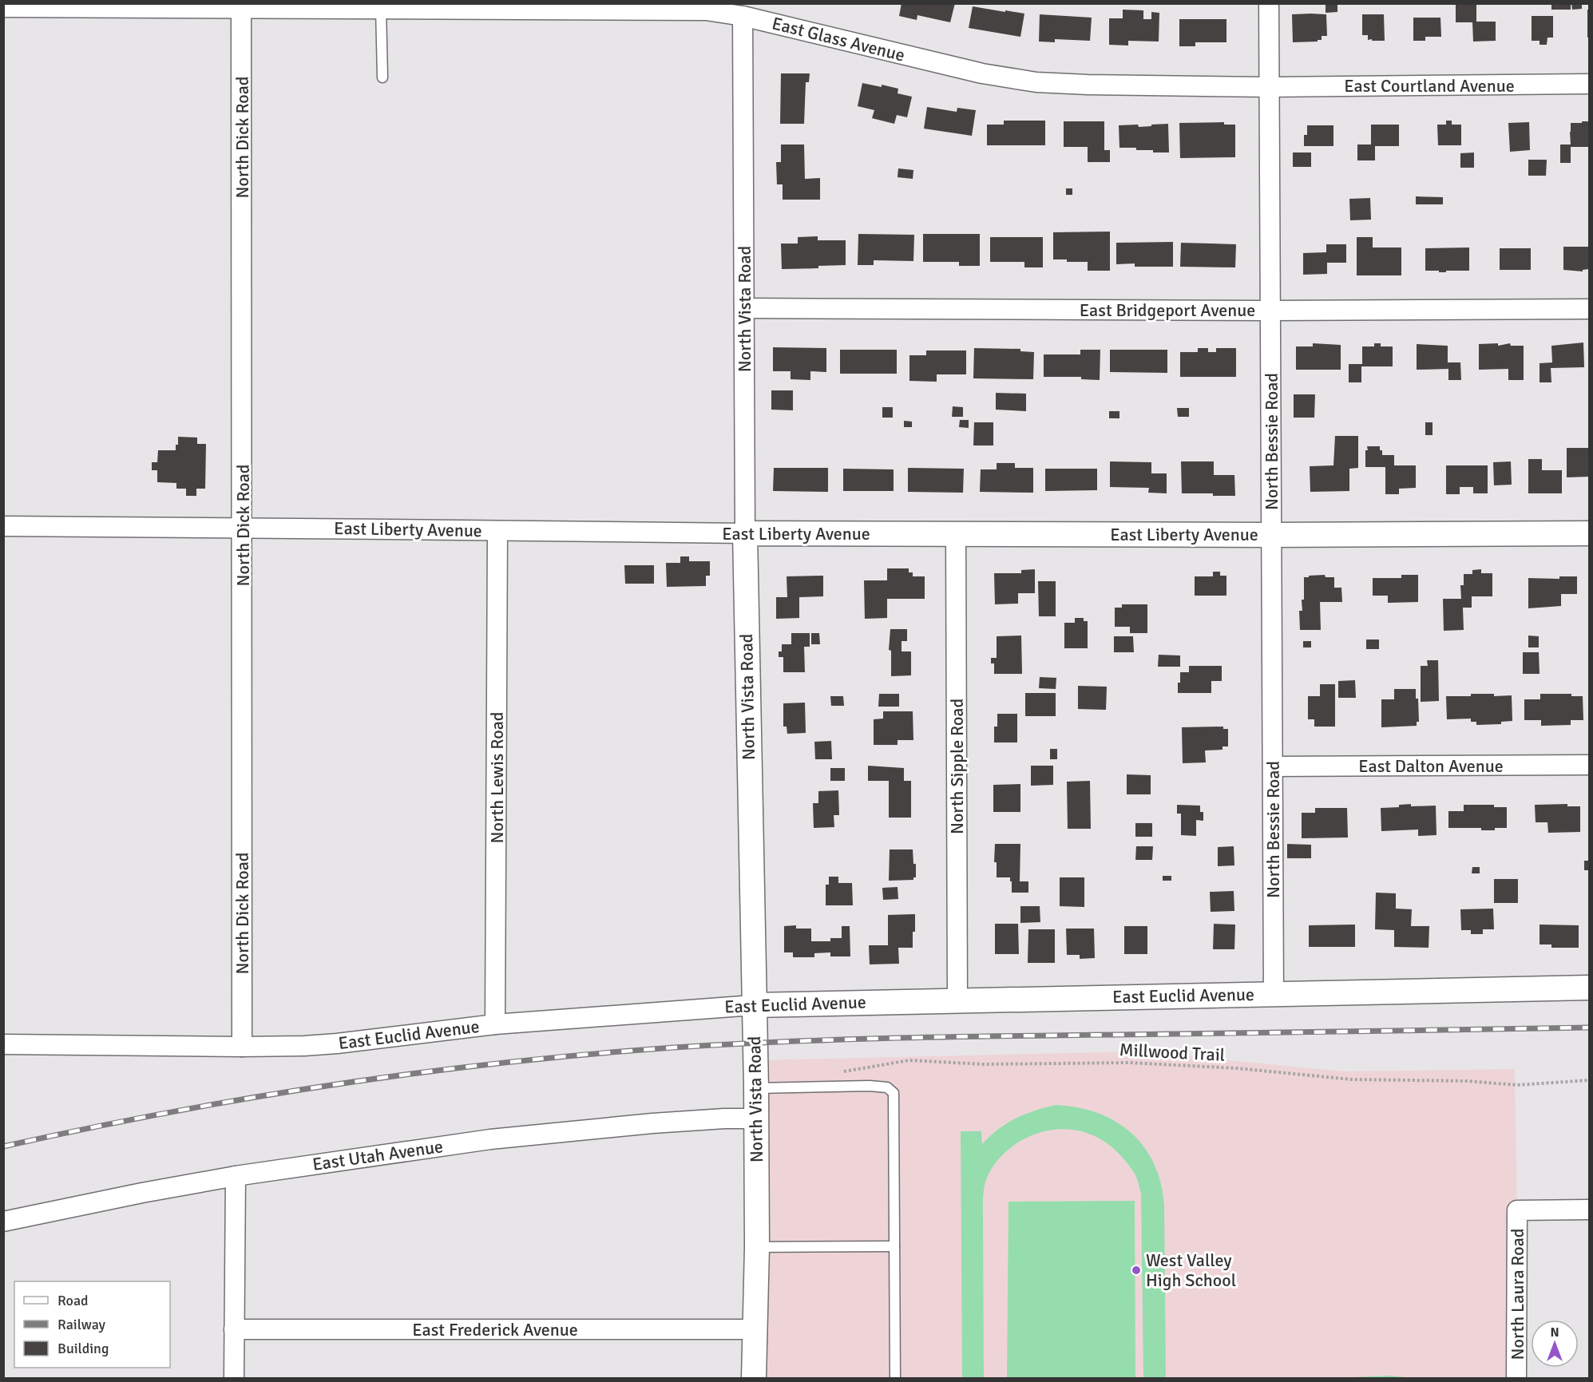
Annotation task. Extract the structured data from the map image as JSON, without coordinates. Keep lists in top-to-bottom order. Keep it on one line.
{"streets":{"street":["East Glass Avenue","East Courtland Avenue","North Dick Road","North Vista Road","East Bridgeport Avenue","North Bessie Road","East Liberty Avenue","East Dalton Avenue","North Sipple Road","North Lewis Road","East Euclid Avenue","East Utah Avenue","North Laura Road","East Frederick Avenue"],"path":["Millwood Trail"]},"crossings":[["East Glass Avenue","East Courtland Avenue"],["East Glass Avenue","North Dick Road"],["East Glass Avenue","North Vista Road"],["East Glass Avenue","North Bessie Road"],["East Courtland Avenue","North Bessie Road"],["North Dick Road","East Liberty Avenue"],["North Dick Road","East Euclid Avenue"],["North Vista Road","East Bridgeport Avenue"],["North Vista Road","East Liberty Avenue"],["North Vista Road","East Euclid Avenue"],["North Vista Road","East Utah Avenue"],["North Vista Road","East Frederick Avenue"],["East Bridgeport Avenue","North Bessie Road"],["North Bessie Road","East Liberty Avenue"],["North Bessie Road","East Dalton Avenue"],["North Bessie Road","East Euclid Avenue"],["East Liberty Avenue","North Sipple Road"],["East Liberty Avenue","North Lewis Road"],["North Sipple Road","East Euclid Avenue"],["North Lewis Road","East Euclid Avenue"]],"places":["West Valley High School"],"legend":["Road","Railway","Building"],"north":"top"}
